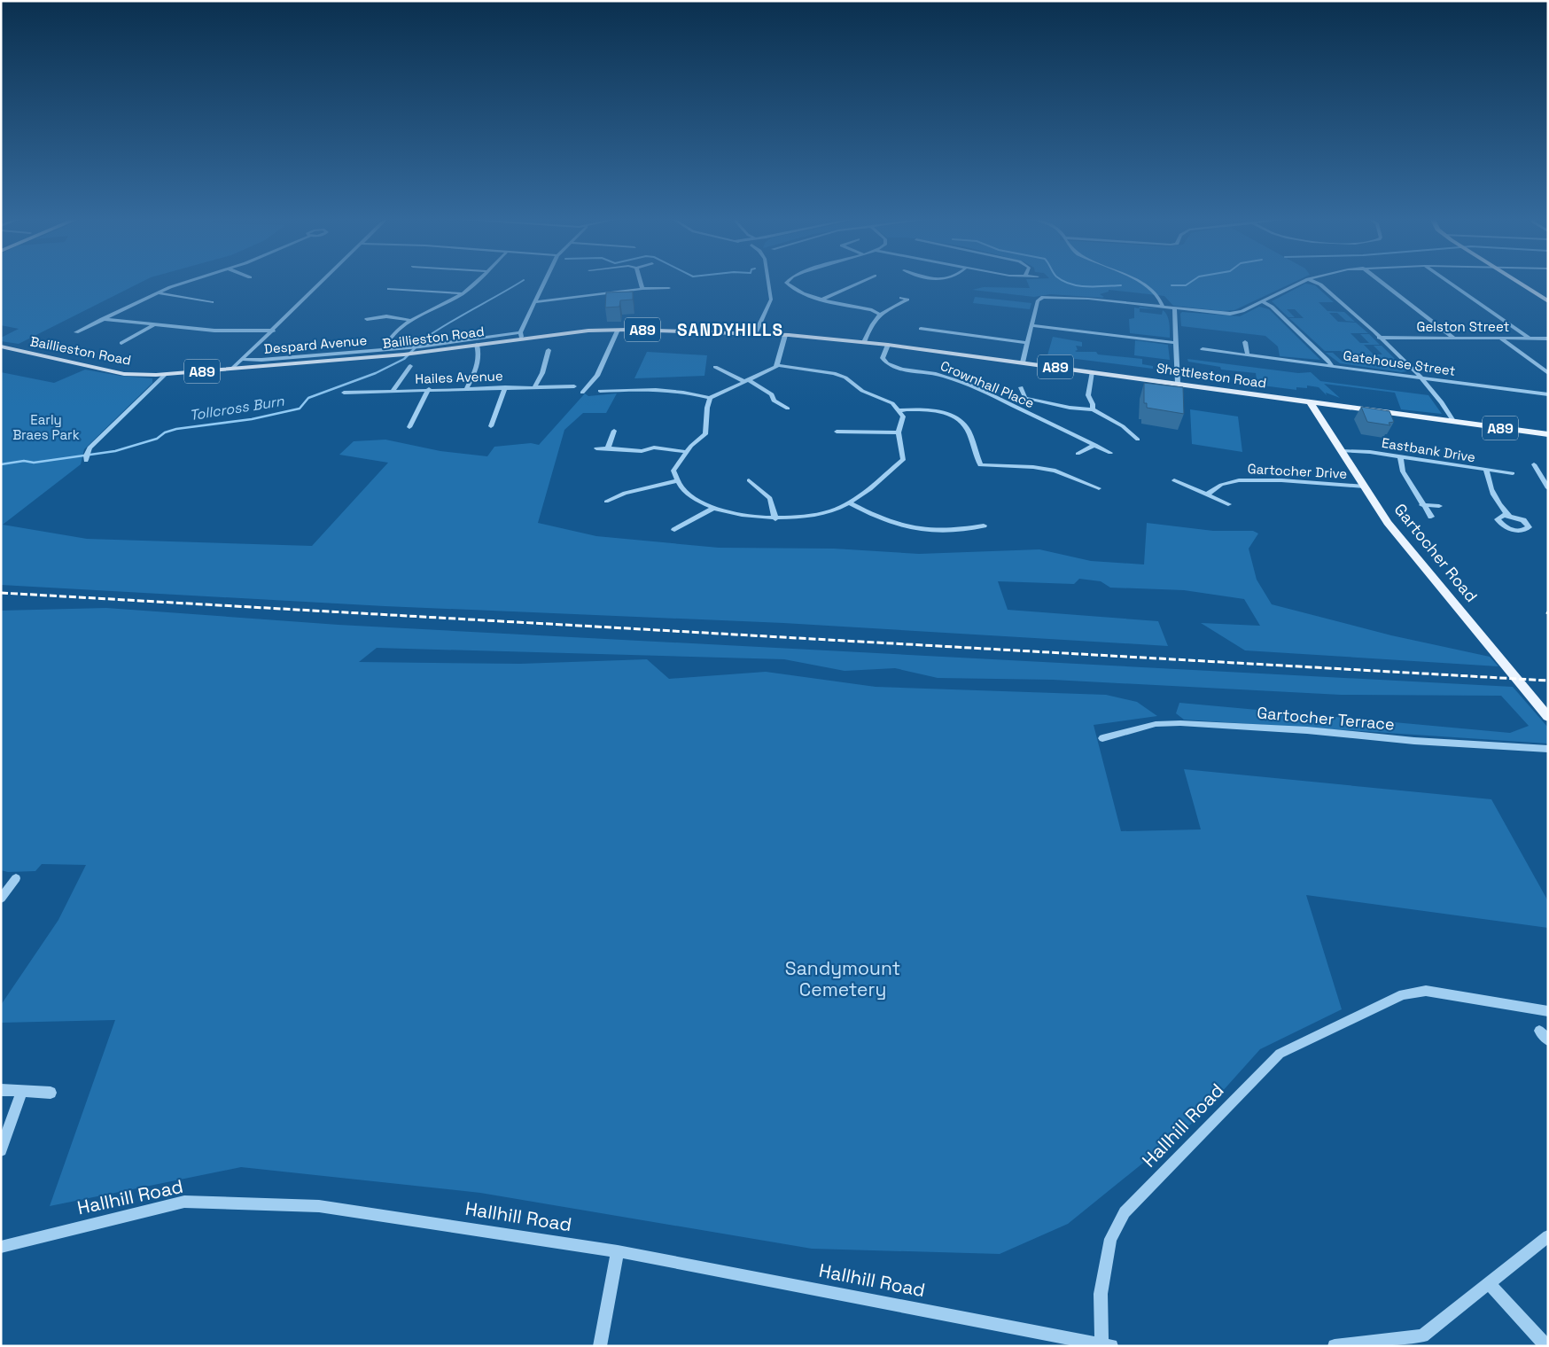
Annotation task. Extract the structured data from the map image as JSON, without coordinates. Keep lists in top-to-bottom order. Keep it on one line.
{"streets":{"main road":["A89","Baillieston Road","Shettleston Road","Gartocher Road"],"street":["Gelston Street","Despard Avenue","Gatehouse Street","Hailes Avenue","Crownhall Place","Eastbank Drive","Gartocher Drive","Gartocher Terrace","Hallhill Road"]},"crossings":[["Baillieston Road","Despard Avenue"],["Baillieston Road","Shettleston Road"],["Shettleston Road","Crownhall Place"],["Shettleston Road","Gartocher Road"],["Eastbank Drive","Gartocher Road"],["Gartocher Drive","Gartocher Road"]],"districts":["SANDYHILLS"],"water":["Tollcross Burn"],"parks":["Early Braes Park","Sandymount Cemetery"]}
